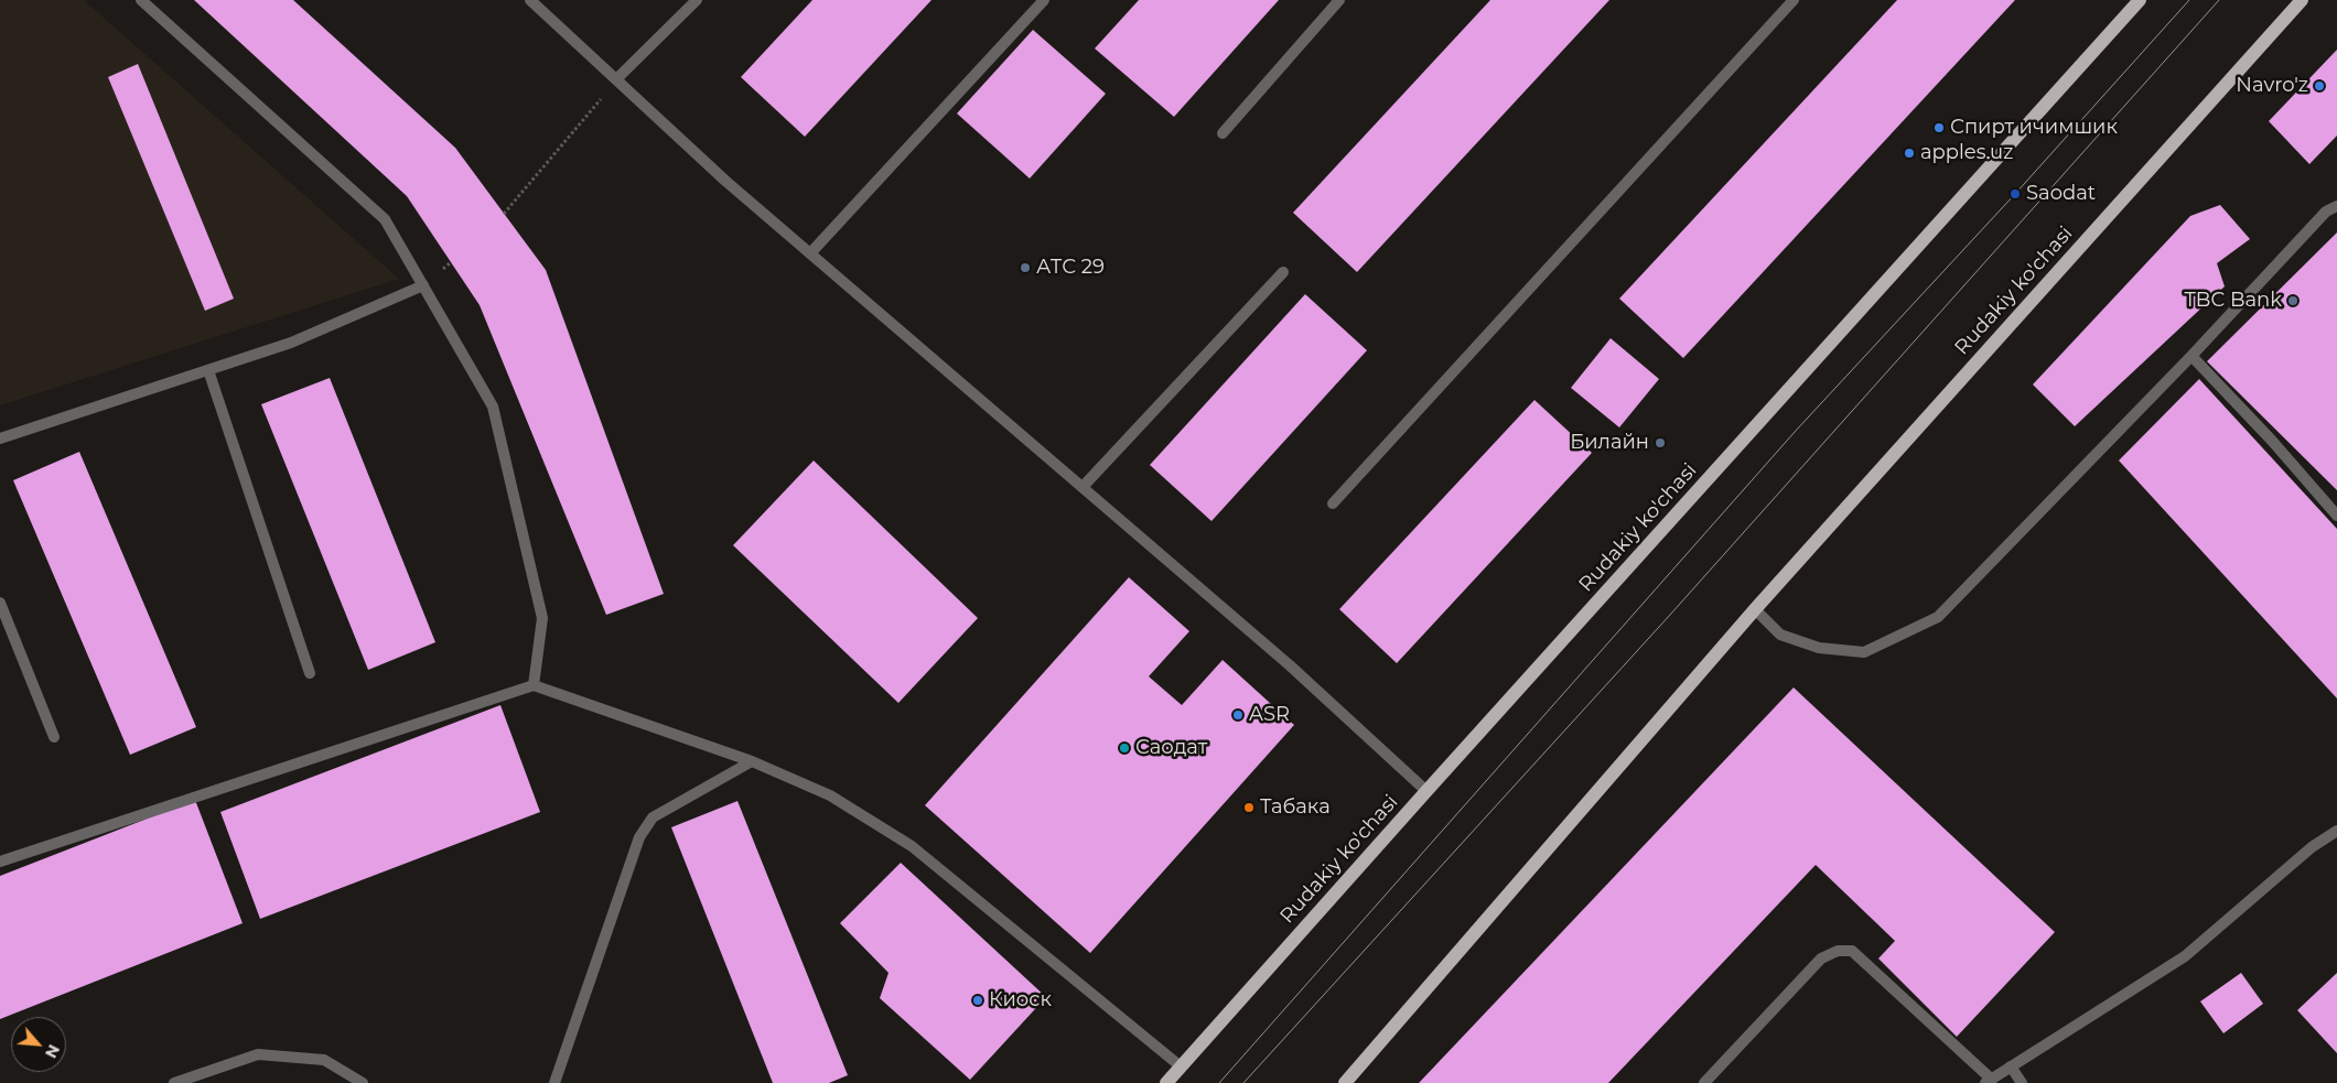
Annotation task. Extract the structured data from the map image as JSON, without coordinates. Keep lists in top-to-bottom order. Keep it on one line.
{"streets":{"main road":["Rudakiy ko'chasi"]},"places":["Navro'z","Спирт ичимшик","apples.uz","Saodat","АТС 29","TBC Bank","Билайн","ASR","Саодат","Табака","Киоск"],"north":"bottom right"}
